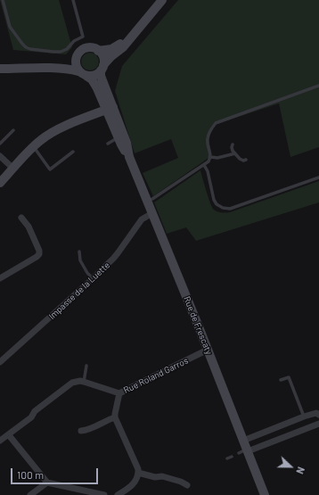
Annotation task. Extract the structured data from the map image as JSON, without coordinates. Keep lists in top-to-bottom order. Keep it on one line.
{"streets":{"street":["Impasse de la Luette","Rue de Frescaty","Rue Roland Garros"]},"crossings":[["Impasse de la Luette","Rue de Frescaty"],["Rue de Frescaty","Rue Roland Garros"]],"scale_bar":"100 m","north":"right"}
